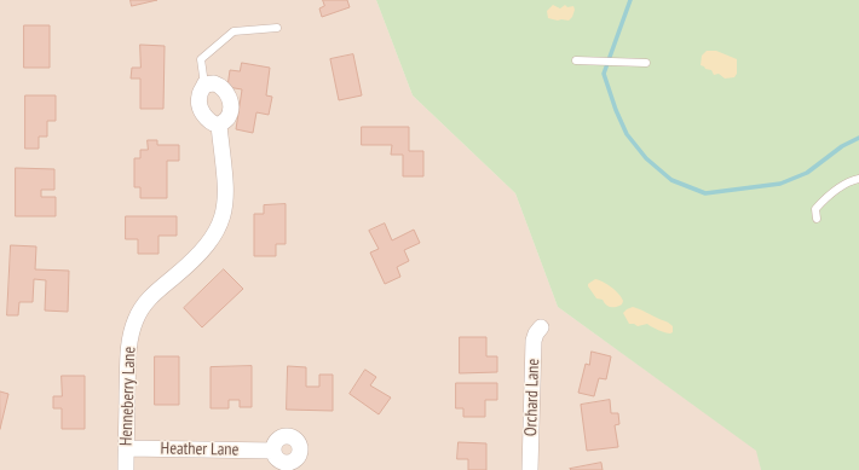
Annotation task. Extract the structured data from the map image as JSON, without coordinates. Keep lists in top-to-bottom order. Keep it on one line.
{"streets":{"street":["Henneberry Lane","Orchard Lane","Heather Lane"]},"crossings":[["Henneberry Lane","Heather Lane"]]}
